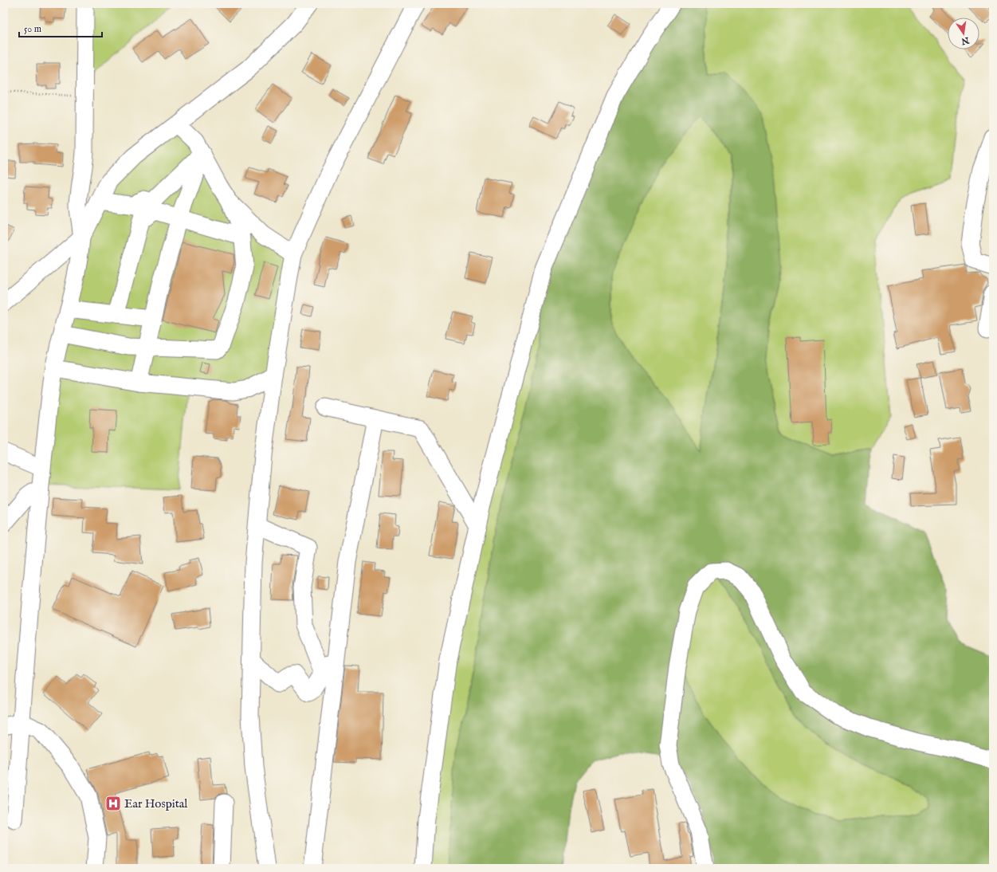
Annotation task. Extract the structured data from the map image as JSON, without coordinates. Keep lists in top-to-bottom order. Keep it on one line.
{"places":{"hospital":["Ear Hospital"]},"scale_bar":"50 m","north":"bottom"}
